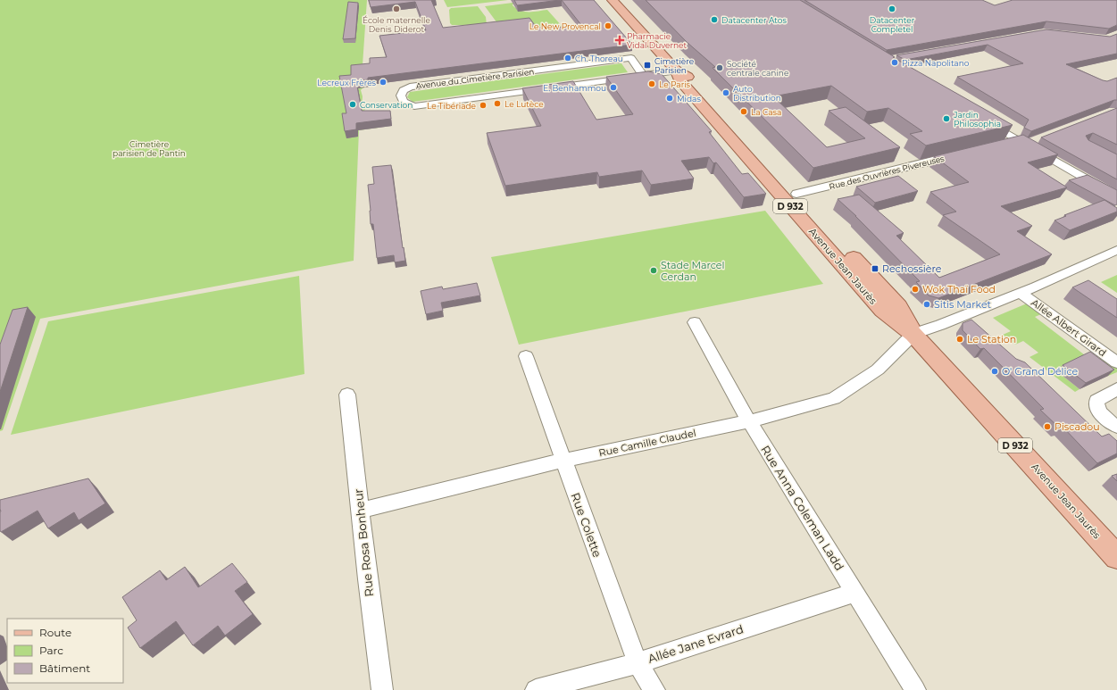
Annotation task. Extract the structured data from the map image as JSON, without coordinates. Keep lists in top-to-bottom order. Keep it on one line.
{"streets":{"main road":["D 932","Avenue Jean Jaurès"],"street":["Avenue du Cimetière Parisien","Rue des Ouvrières Pivereuses","Allée Albert Girard","Rue Camille Claudel","Rue Anna Coleman Ladd","Rue Colette","Rue Rosa Bonheur","Allée Jane Evrard"]},"crossings":[["Avenue du Cimetière Parisien","Avenue Jean Jaurès"],["Rue des Ouvrières Pivereuses","Avenue Jean Jaurès"],["Avenue Jean Jaurès","Rue Camille Claudel"],["Rue Camille Claudel","Rue Anna Coleman Ladd"],["Rue Camille Claudel","Rue Colette"],["Rue Camille Claudel","Rue Rosa Bonheur"],["Rue Anna Coleman Ladd","Allée Jane Evrard"],["Rue Colette","Allée Jane Evrard"]],"parks":["Cimetière parisien de Pantin"],"places":{"other":["École maternelle Denis Diderot","Datacenter Completel","Datacenter Atos","Le New Provencal","Ch. Thoreau","Pizza Napolitano","Société centrale canine","Lecreux Frères","Le Paris","E. Benhammou","Auto Distribution","Midas","Le Lutèce","Conservation","Le Tibériade","La Casa","Jardin Philosophia","Stade Marcel Cerdan","Wok Thaï Food","Sitis Market","Le Station","O' Grand Délice","Piscadou"],"health":["Pharmacie Vidal Duvernet"],"transit":["Cimetière Parisien","Rechossière"]},"legend":["Route","Parc","Bâtiment"]}
